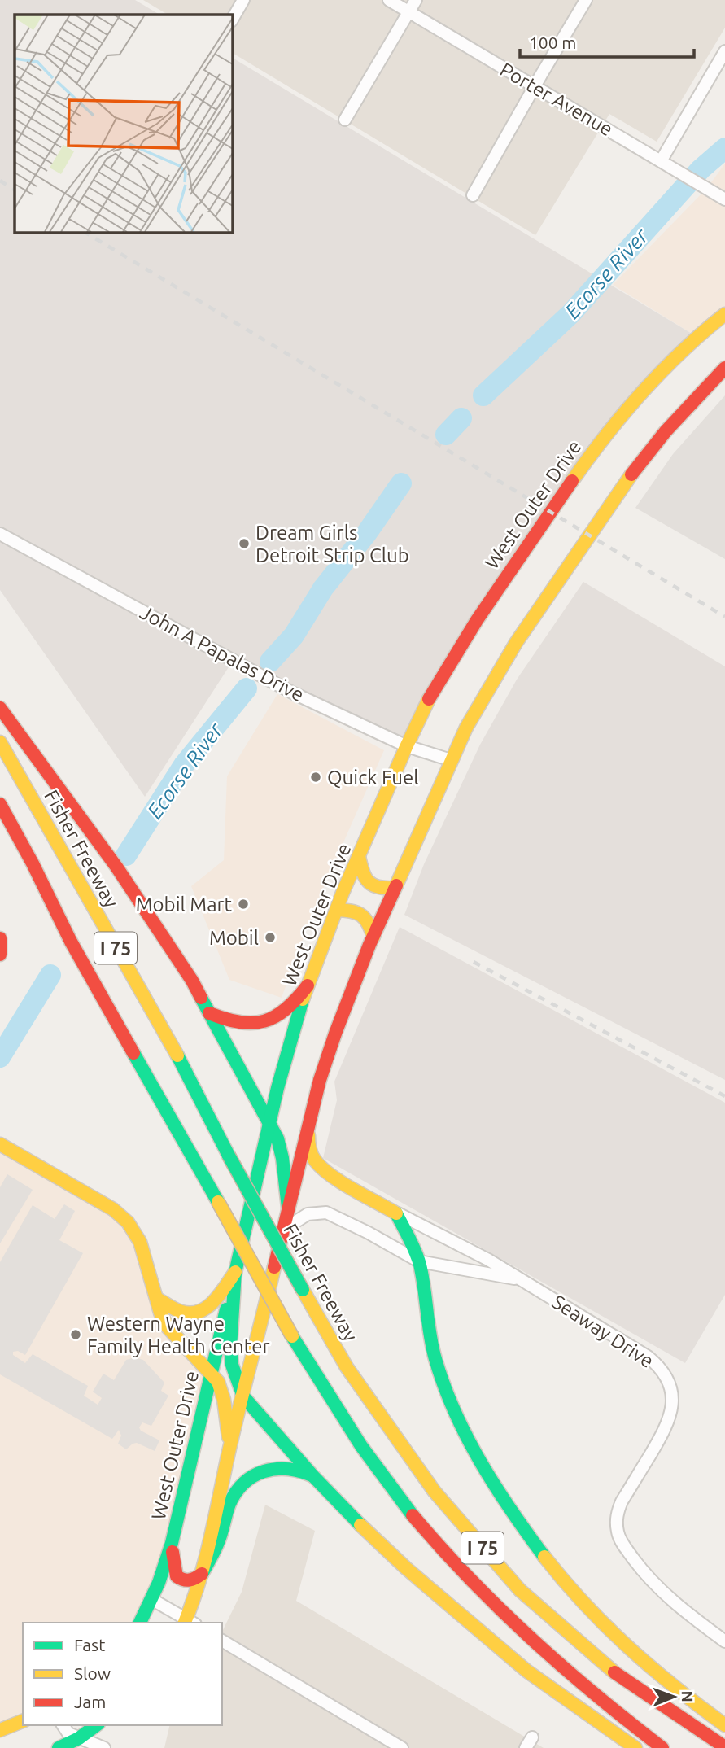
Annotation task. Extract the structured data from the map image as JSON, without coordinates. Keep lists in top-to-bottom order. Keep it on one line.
{"streets":{"main road":["West Outer Drive","Fisher Freeway","I 75"],"street":["Porter Avenue","John A Papalas Drive","Seaway Drive"]},"crossings":[["West Outer Drive","John A Papalas Drive"]],"water":["Ecorse River"],"places":["Dream Girls Detroit Strip Club","Quick Fuel","Mobil Mart","Mobil","Western Wayne Family Health Center"],"legend":["Fast","Slow","Jam"],"scale_bar":"100 m","north":"right"}
